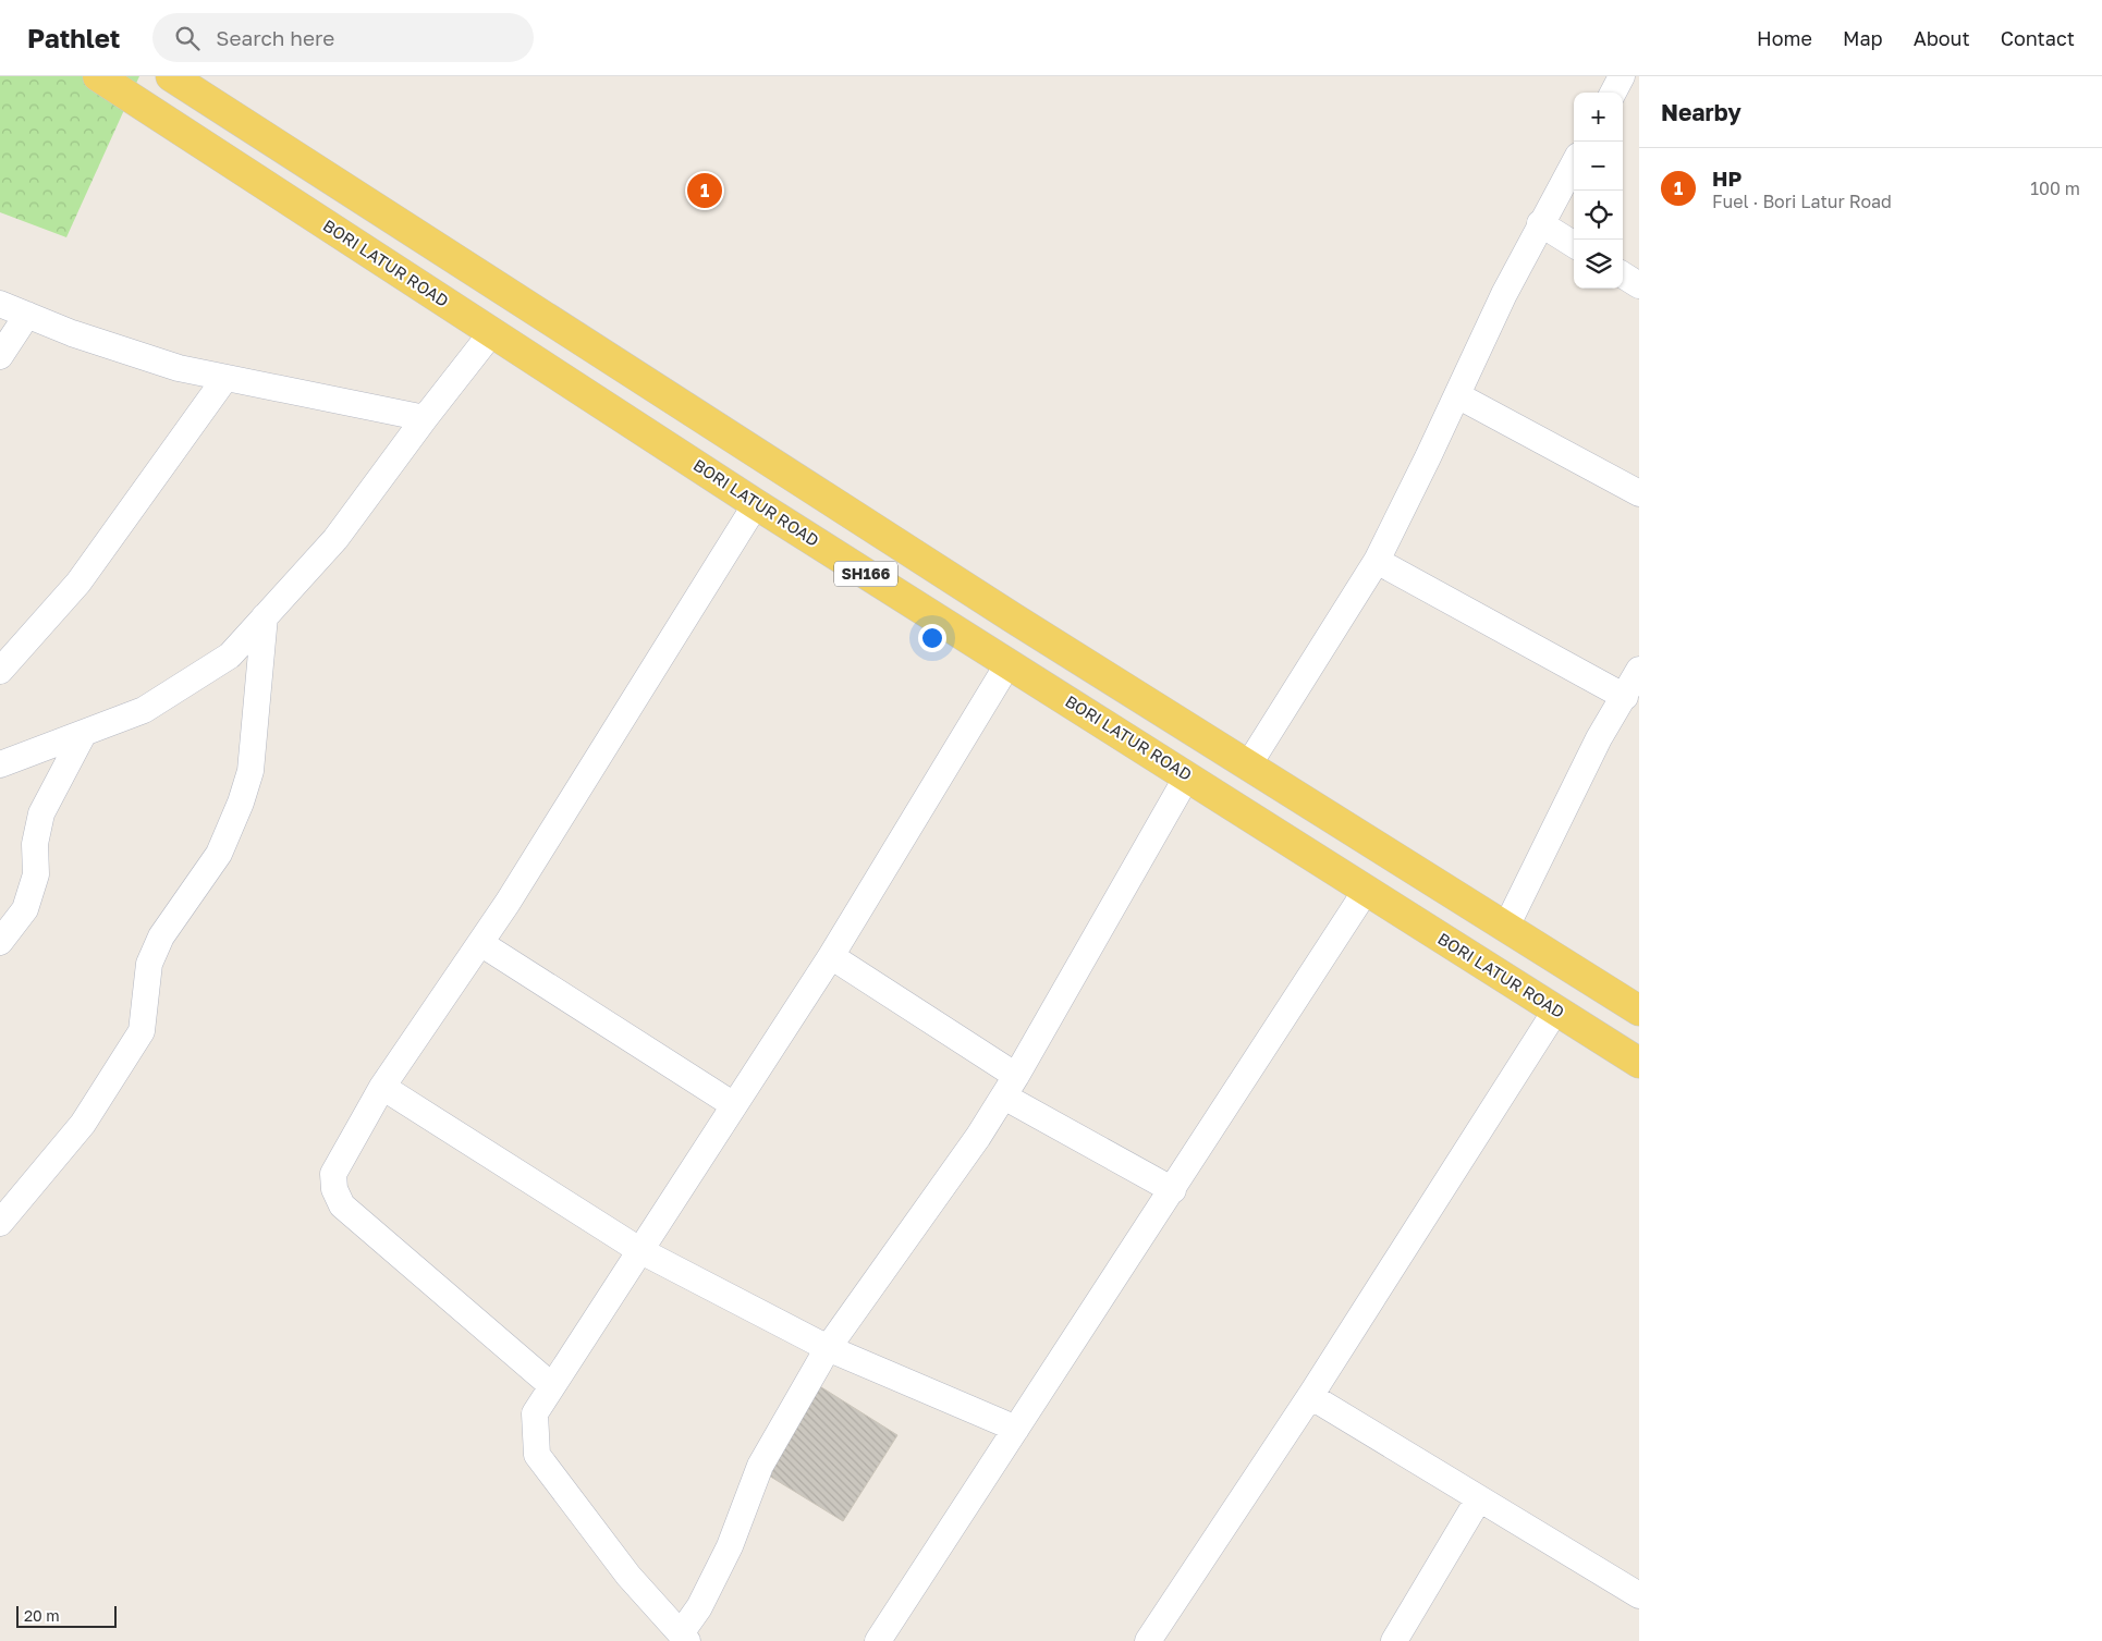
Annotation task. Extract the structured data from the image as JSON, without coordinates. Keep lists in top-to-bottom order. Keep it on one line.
{"streets":{"main road":["BORI LATUR ROAD","SH166"]},"scale_bar":"20 m","page":{"header":"Pathlet","search":"Search here","nav":["Home","Map","About","Contact"],"heading":"Nearby","map_buttons":["+","−"],"list":[{"mark":"1","name":"HP","note":"Fuel · Bori Latur Road","value":"100 m"}],"pins":"1","scale":"20 m"}}
